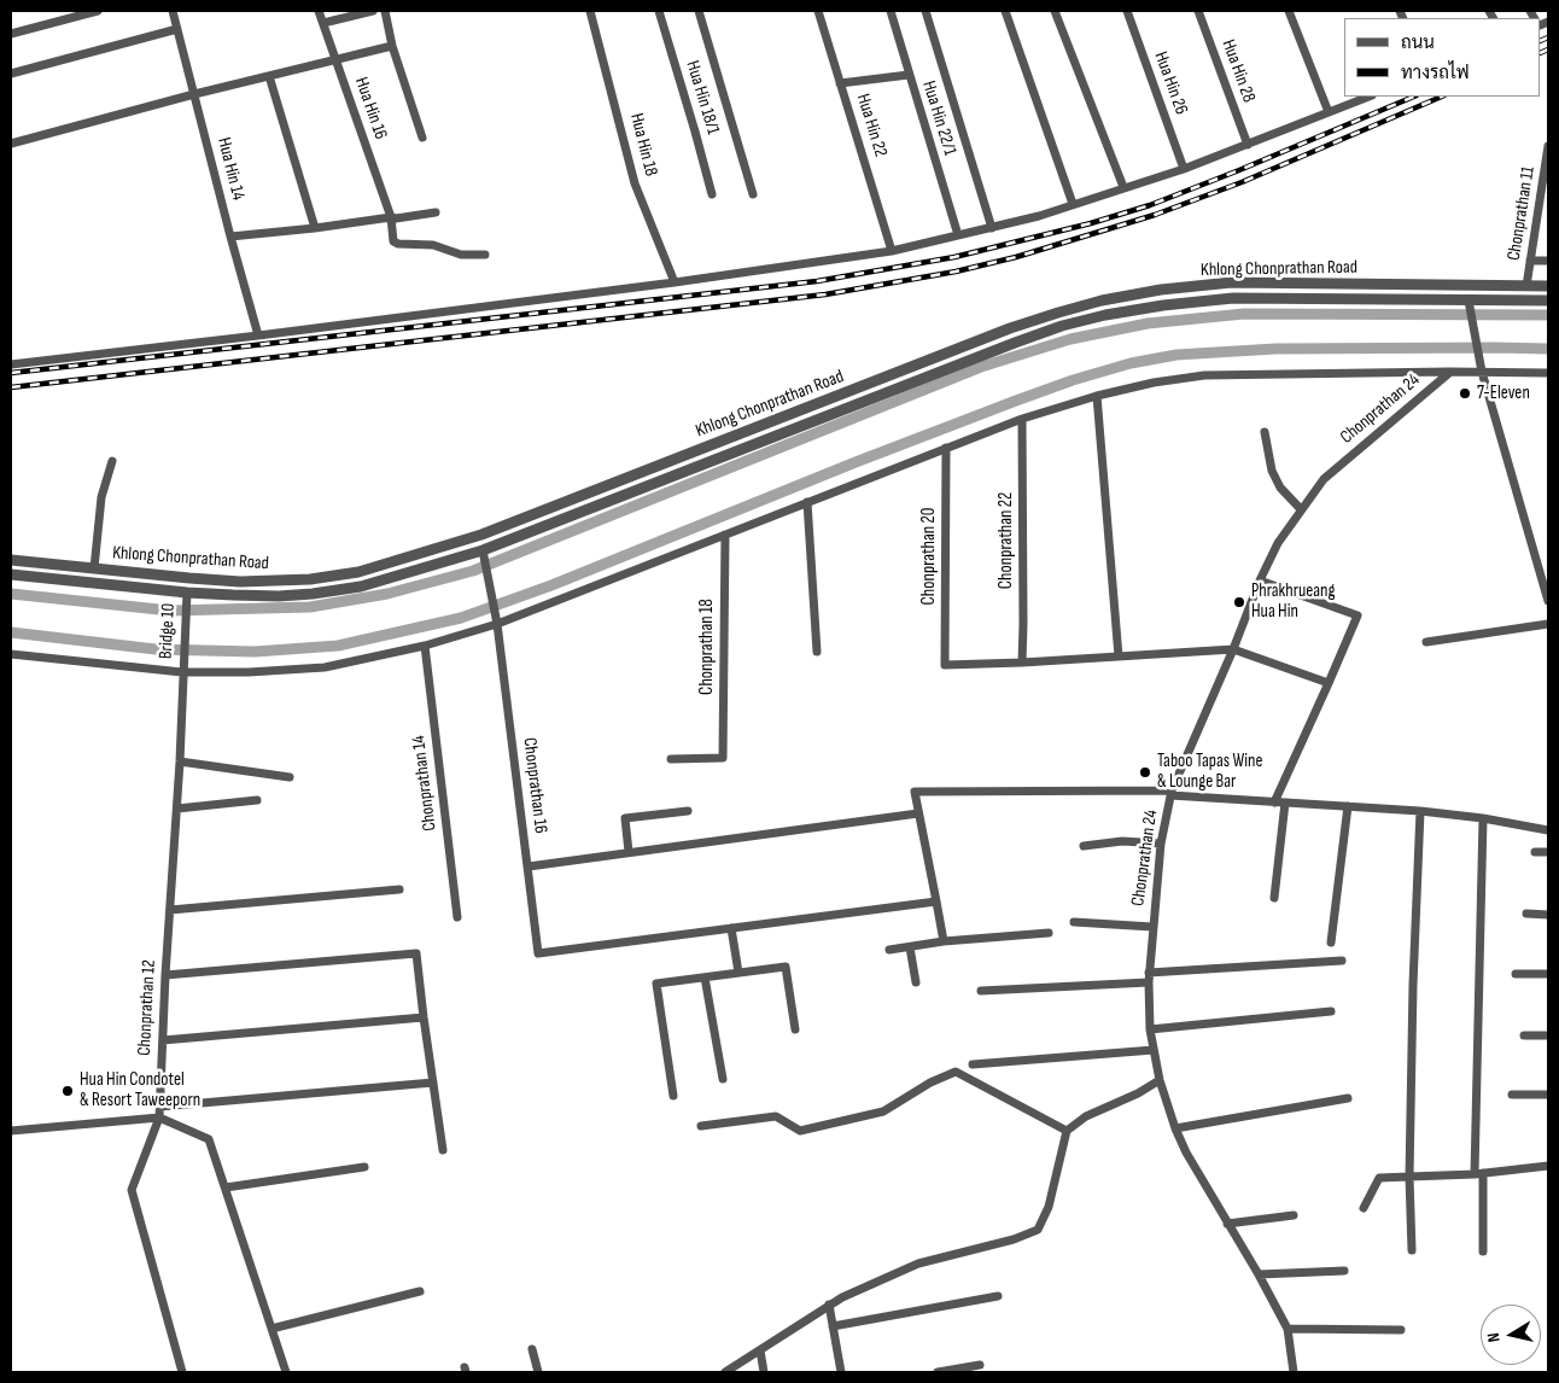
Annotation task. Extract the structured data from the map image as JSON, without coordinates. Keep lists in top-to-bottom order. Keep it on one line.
{"streets":{"street":["Hua Hin 28","Hua Hin 26","Hua Hin 18/1","Hua Hin 16","Hua Hin 22/1","Hua Hin 22","Hua Hin 18","Hua Hin 14","Chonprathan 11","Khlong Chonprathan Road","Chonprathan 24","Chonprathan 22","Chonprathan 20","Bridge 10","Chonprathan 18","Chonprathan 14","Chonprathan 16","Chonprathan 12"]},"crossings":[["Chonprathan 11","Khlong Chonprathan Road"],["Khlong Chonprathan Road","Bridge 10"],["Khlong Chonprathan Road","Chonprathan 16"],["Chonprathan 22","Chonprathan 20"],["Bridge 10","Chonprathan 12"]],"places":["7-Eleven","Phrakhrueang Hua Hin","Taboo Tapas Wine & Lounge Bar","Hua Hin Condotel & Resort Taweeporn"],"legend":["ถนน","ทางรถไฟ"],"north":"left"}
